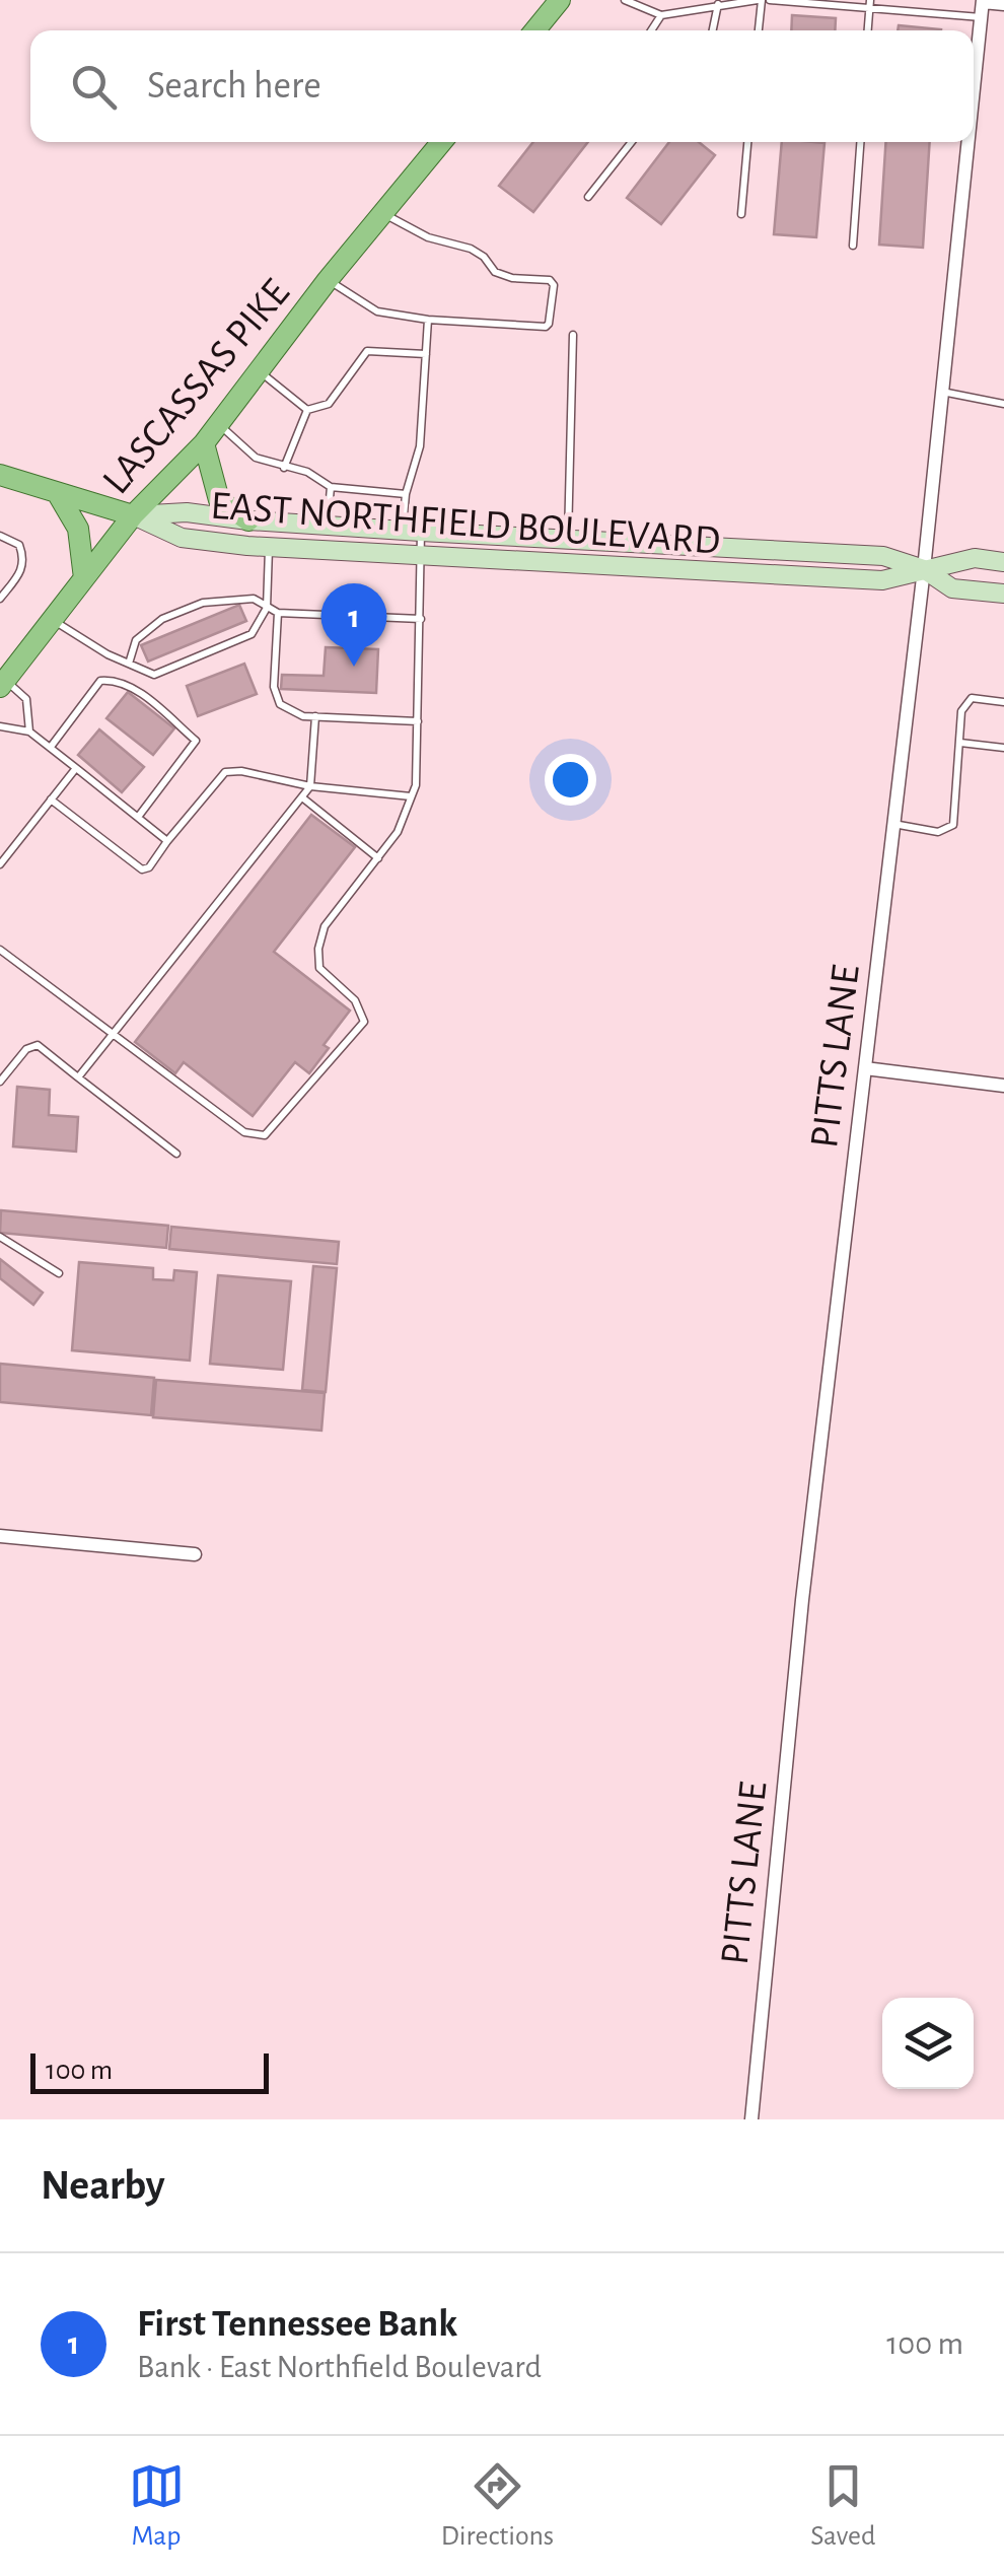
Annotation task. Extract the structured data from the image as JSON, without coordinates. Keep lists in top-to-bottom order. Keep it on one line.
{"streets":{"main road":["LASCASSAS PIKE","EAST NORTHFIELD BOULEVARD"],"street":["PITTS LANE"]},"crossings":[["LASCASSAS PIKE","EAST NORTHFIELD BOULEVARD"],["EAST NORTHFIELD BOULEVARD","PITTS LANE"]],"scale_bar":"100 m","page":{"search":"Search here","pins":"1","scale":"100 m","heading":"Nearby","list":[{"mark":"1","name":"First Tennessee Bank","note":"Bank · East Northfield Boulevard","value":"100 m"}],"nav":["Map","Directions","Saved"]}}
